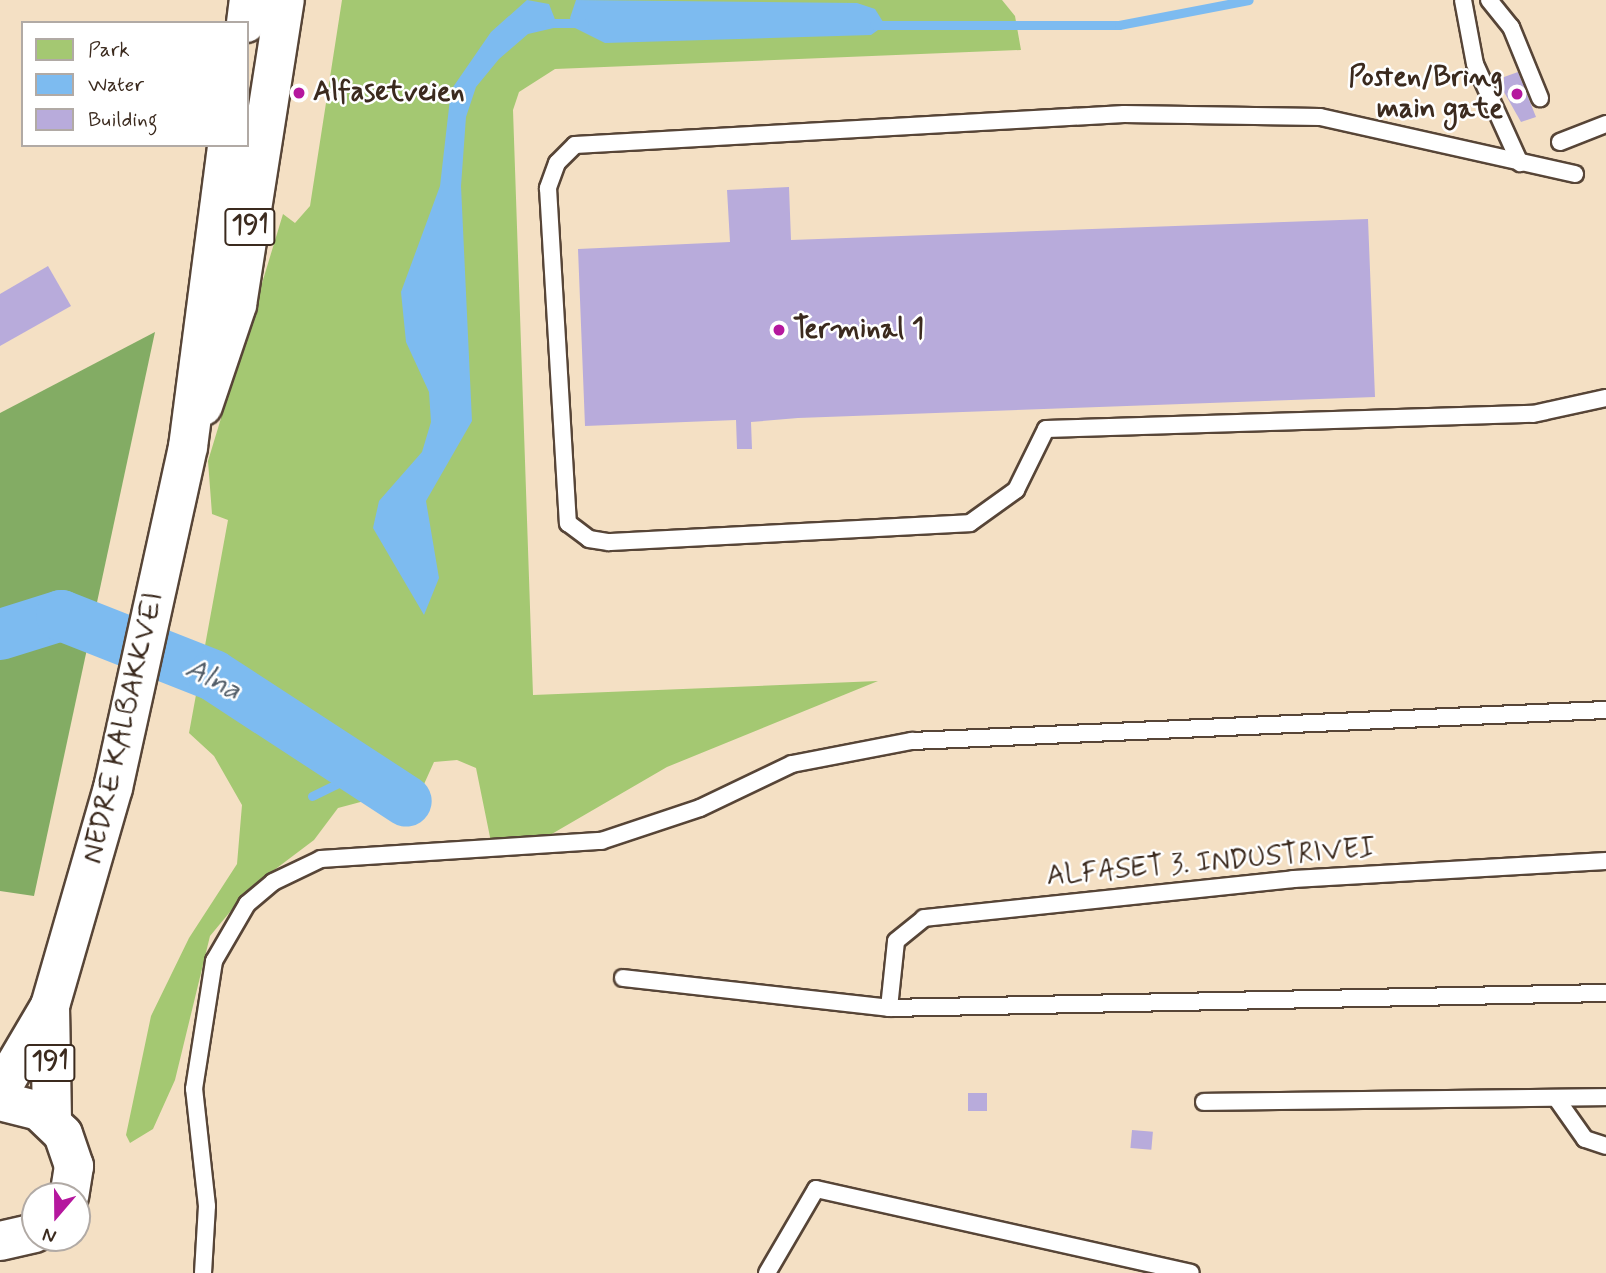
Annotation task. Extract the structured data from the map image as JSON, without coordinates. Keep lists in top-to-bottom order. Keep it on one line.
{"streets":{"highway":["191","NEDRE KALBAKKVEI"],"lane":["ALFASET 3. INDUSTRIVEI"]},"water":["Alna"],"places":["Alfasetveien","Posten/Bring main gate","Terminal 1"],"legend":["Park","Water","Building"],"north":"bottom"}
